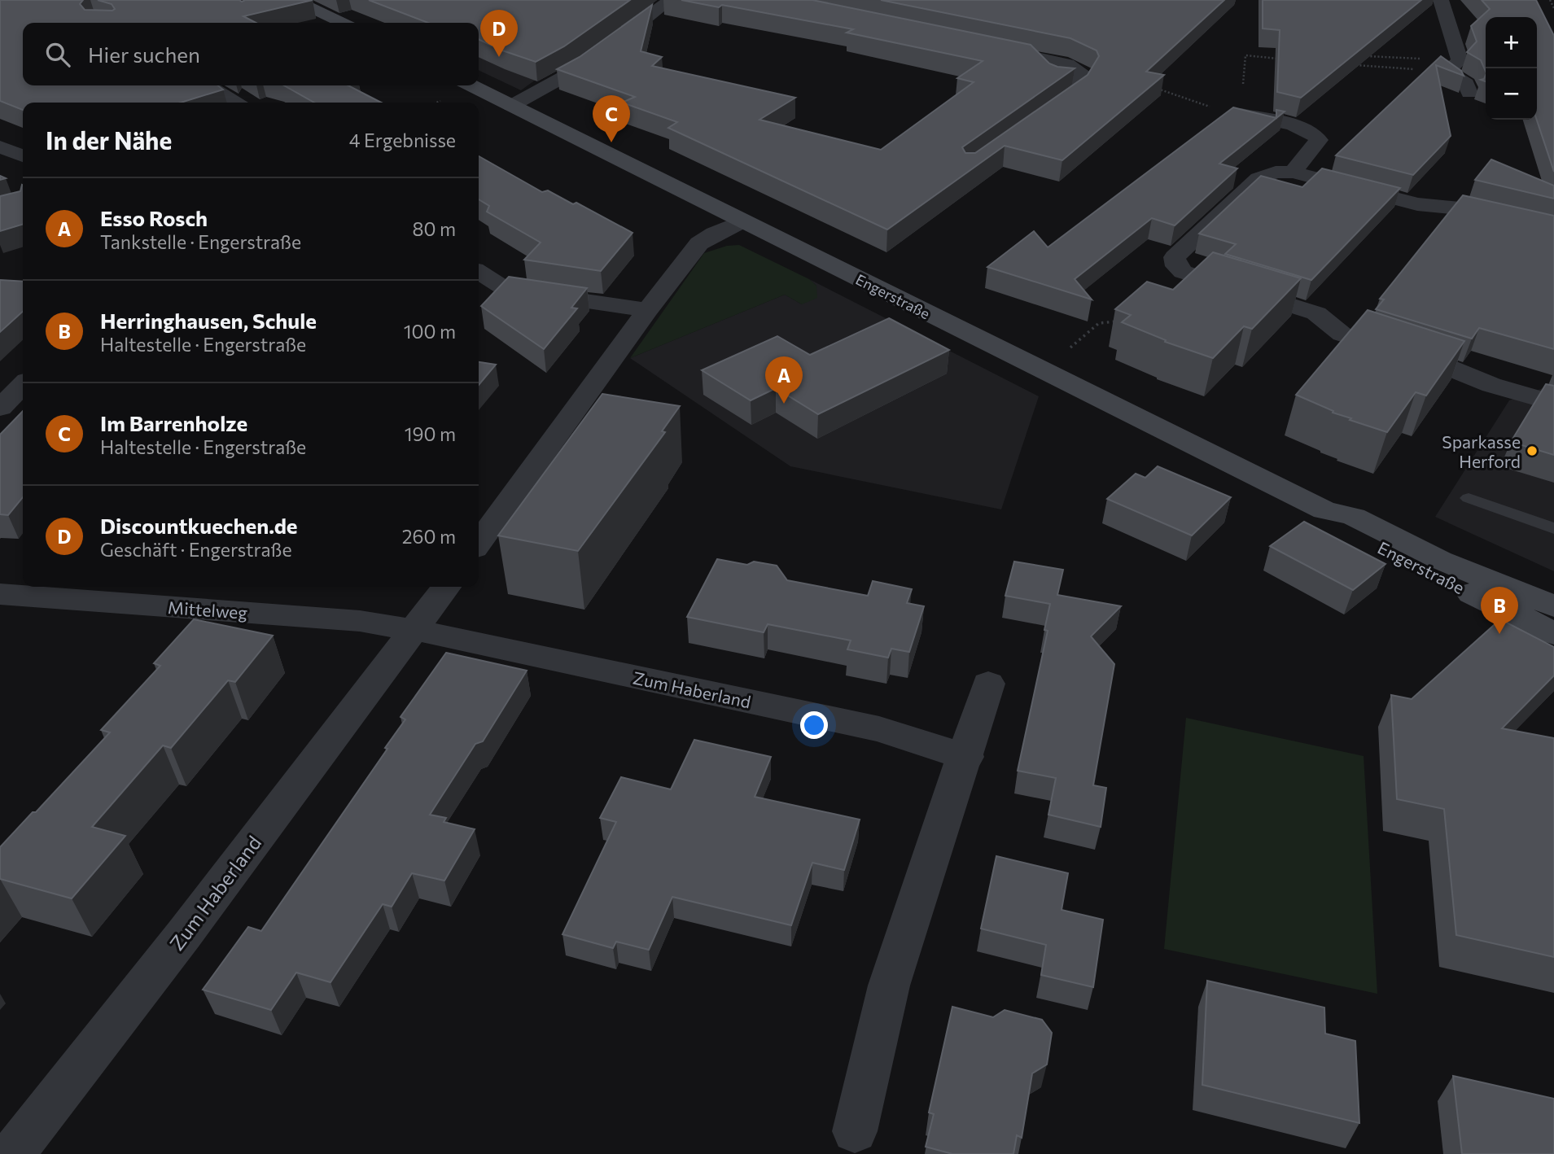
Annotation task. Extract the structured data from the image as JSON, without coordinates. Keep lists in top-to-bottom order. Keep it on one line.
{"streets":{"main road":["Engerstraße"],"street":["Mittelweg","Zum Haberland"]},"crossings":[["Mittelweg","Zum Haberland"]],"places":["Sparkasse Herford"],"page":{"pins":["D","C","A","B"],"map_buttons":["+","−"],"search":"Hier suchen","heading":["In der Nähe","4 Ergebnisse"],"list":[{"mark":"A","name":"Esso Rosch","note":"Tankstelle · Engerstraße","value":"80 m"},{"mark":"B","name":"Herringhausen, Schule","note":"Haltestelle · Engerstraße","value":"100 m"},{"mark":"C","name":"Im Barrenholze","note":"Haltestelle · Engerstraße","value":"190 m"},{"mark":"D","name":"Discountkuechen.de","note":"Geschäft · Engerstraße","value":"260 m"}]}}
